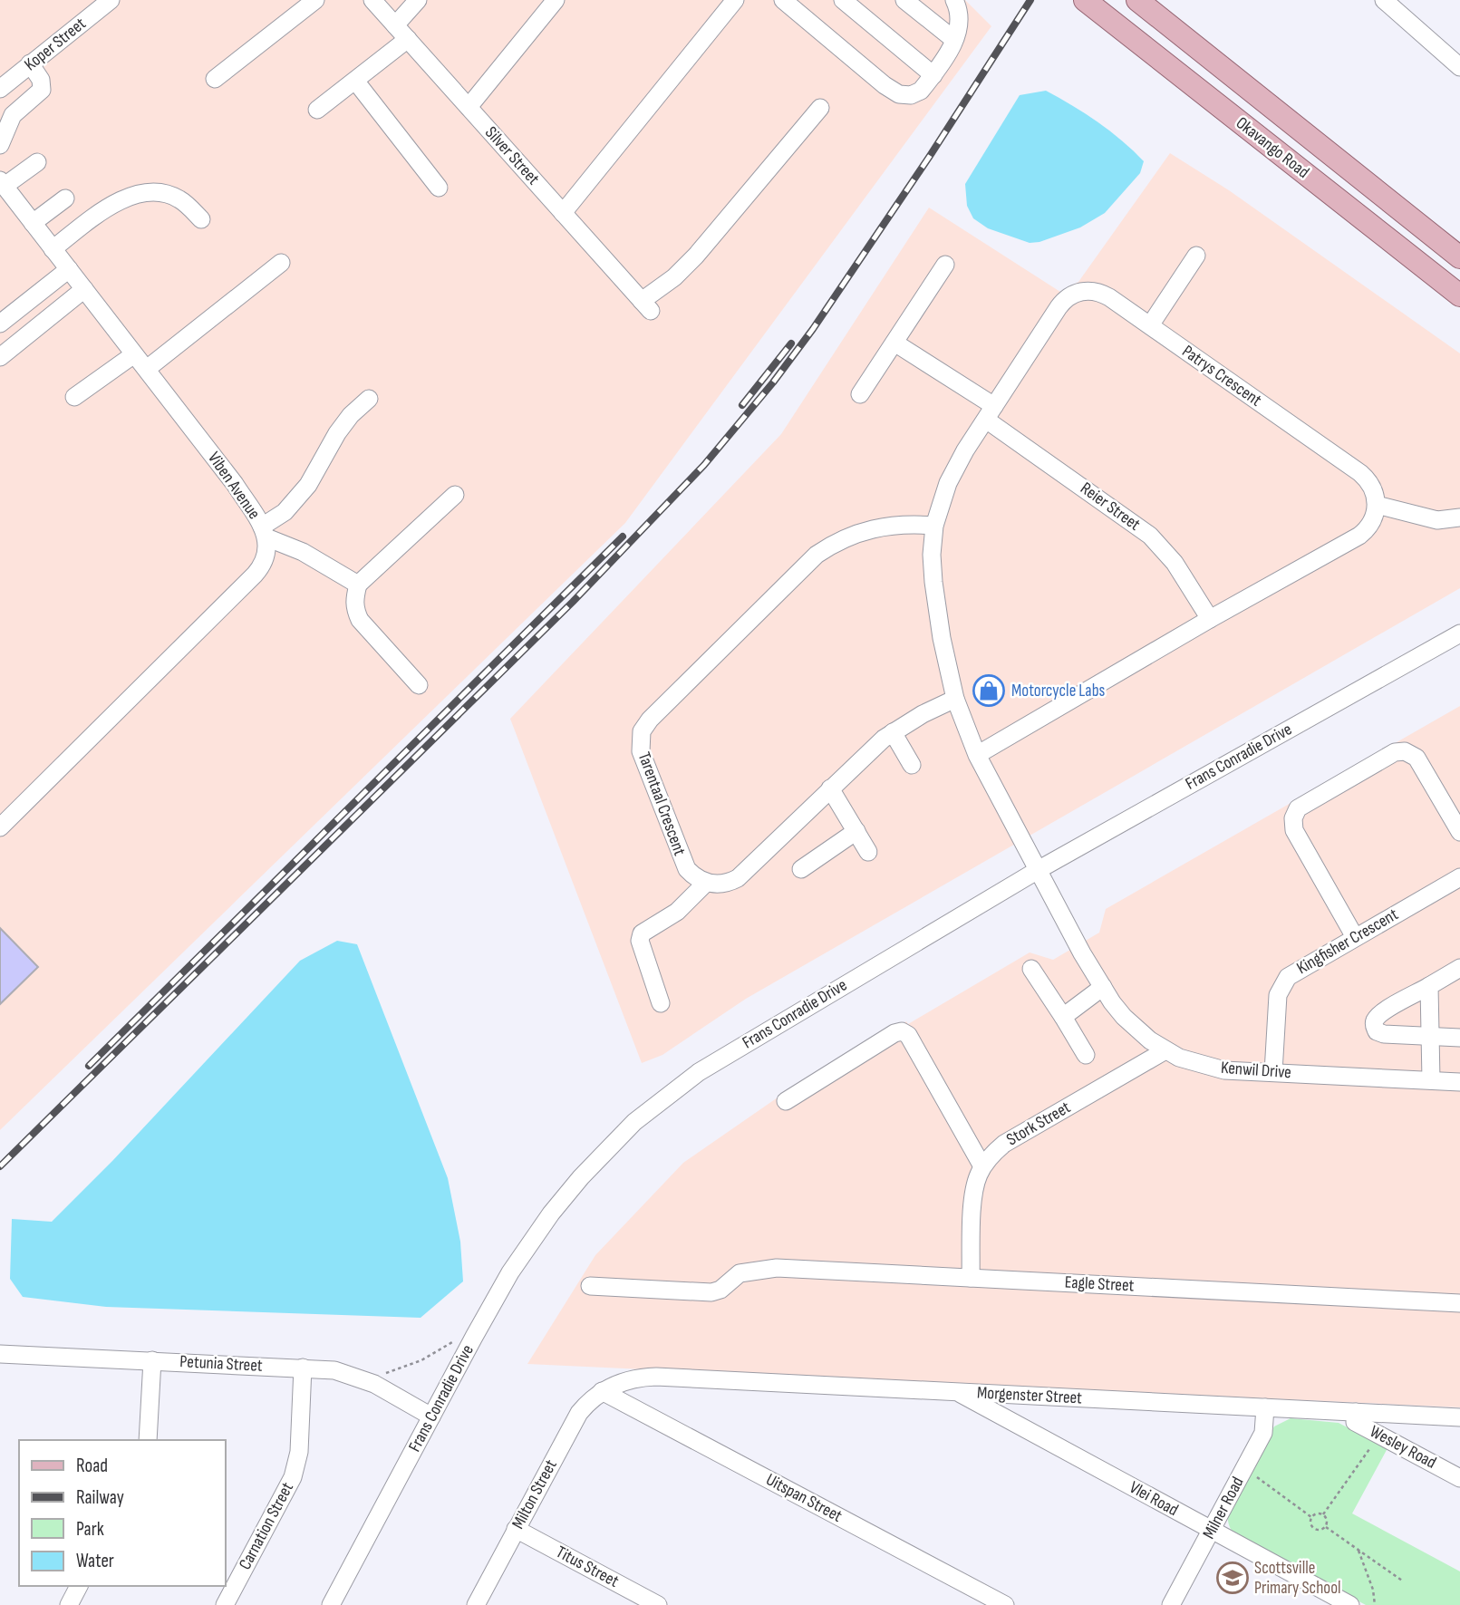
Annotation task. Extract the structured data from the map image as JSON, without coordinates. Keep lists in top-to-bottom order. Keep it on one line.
{"streets":{"main road":["Okavango Road"],"street":["Koper Street","Silver Street","Patrys Crescent","Viben Avenue","Reier Street","Frans Conradie Drive","Tarentaal Crescent","Kingfisher Crescent","Kenwil Drive","Stork Street","Eagle Street","Petunia Street","Morgenster Street","Wesley Road","Milton Street","Uitspan Street","Vlei Road","Milner Road","Carnation Street","Titus Street"]},"crossings":[["Patrys Crescent","Reier Street"],["Patrys Crescent","Frans Conradie Drive"],["Patrys Crescent","Tarentaal Crescent"],["Patrys Crescent","Kenwil Drive"],["Frans Conradie Drive","Kenwil Drive"],["Frans Conradie Drive","Petunia Street"],["Kingfisher Crescent","Kenwil Drive"],["Kenwil Drive","Stork Street"],["Stork Street","Eagle Street"],["Petunia Street","Carnation Street"],["Morgenster Street","Wesley Road"],["Morgenster Street","Milton Street"],["Morgenster Street","Uitspan Street"],["Morgenster Street","Vlei Road"],["Morgenster Street","Milner Road"],["Milton Street","Uitspan Street"],["Milton Street","Titus Street"],["Vlei Road","Milner Road"]],"places":{"shop":["Motorcycle Labs"],"school or university":["Scottsville Primary School"]},"legend":["Road","Railway","Park","Water"]}
